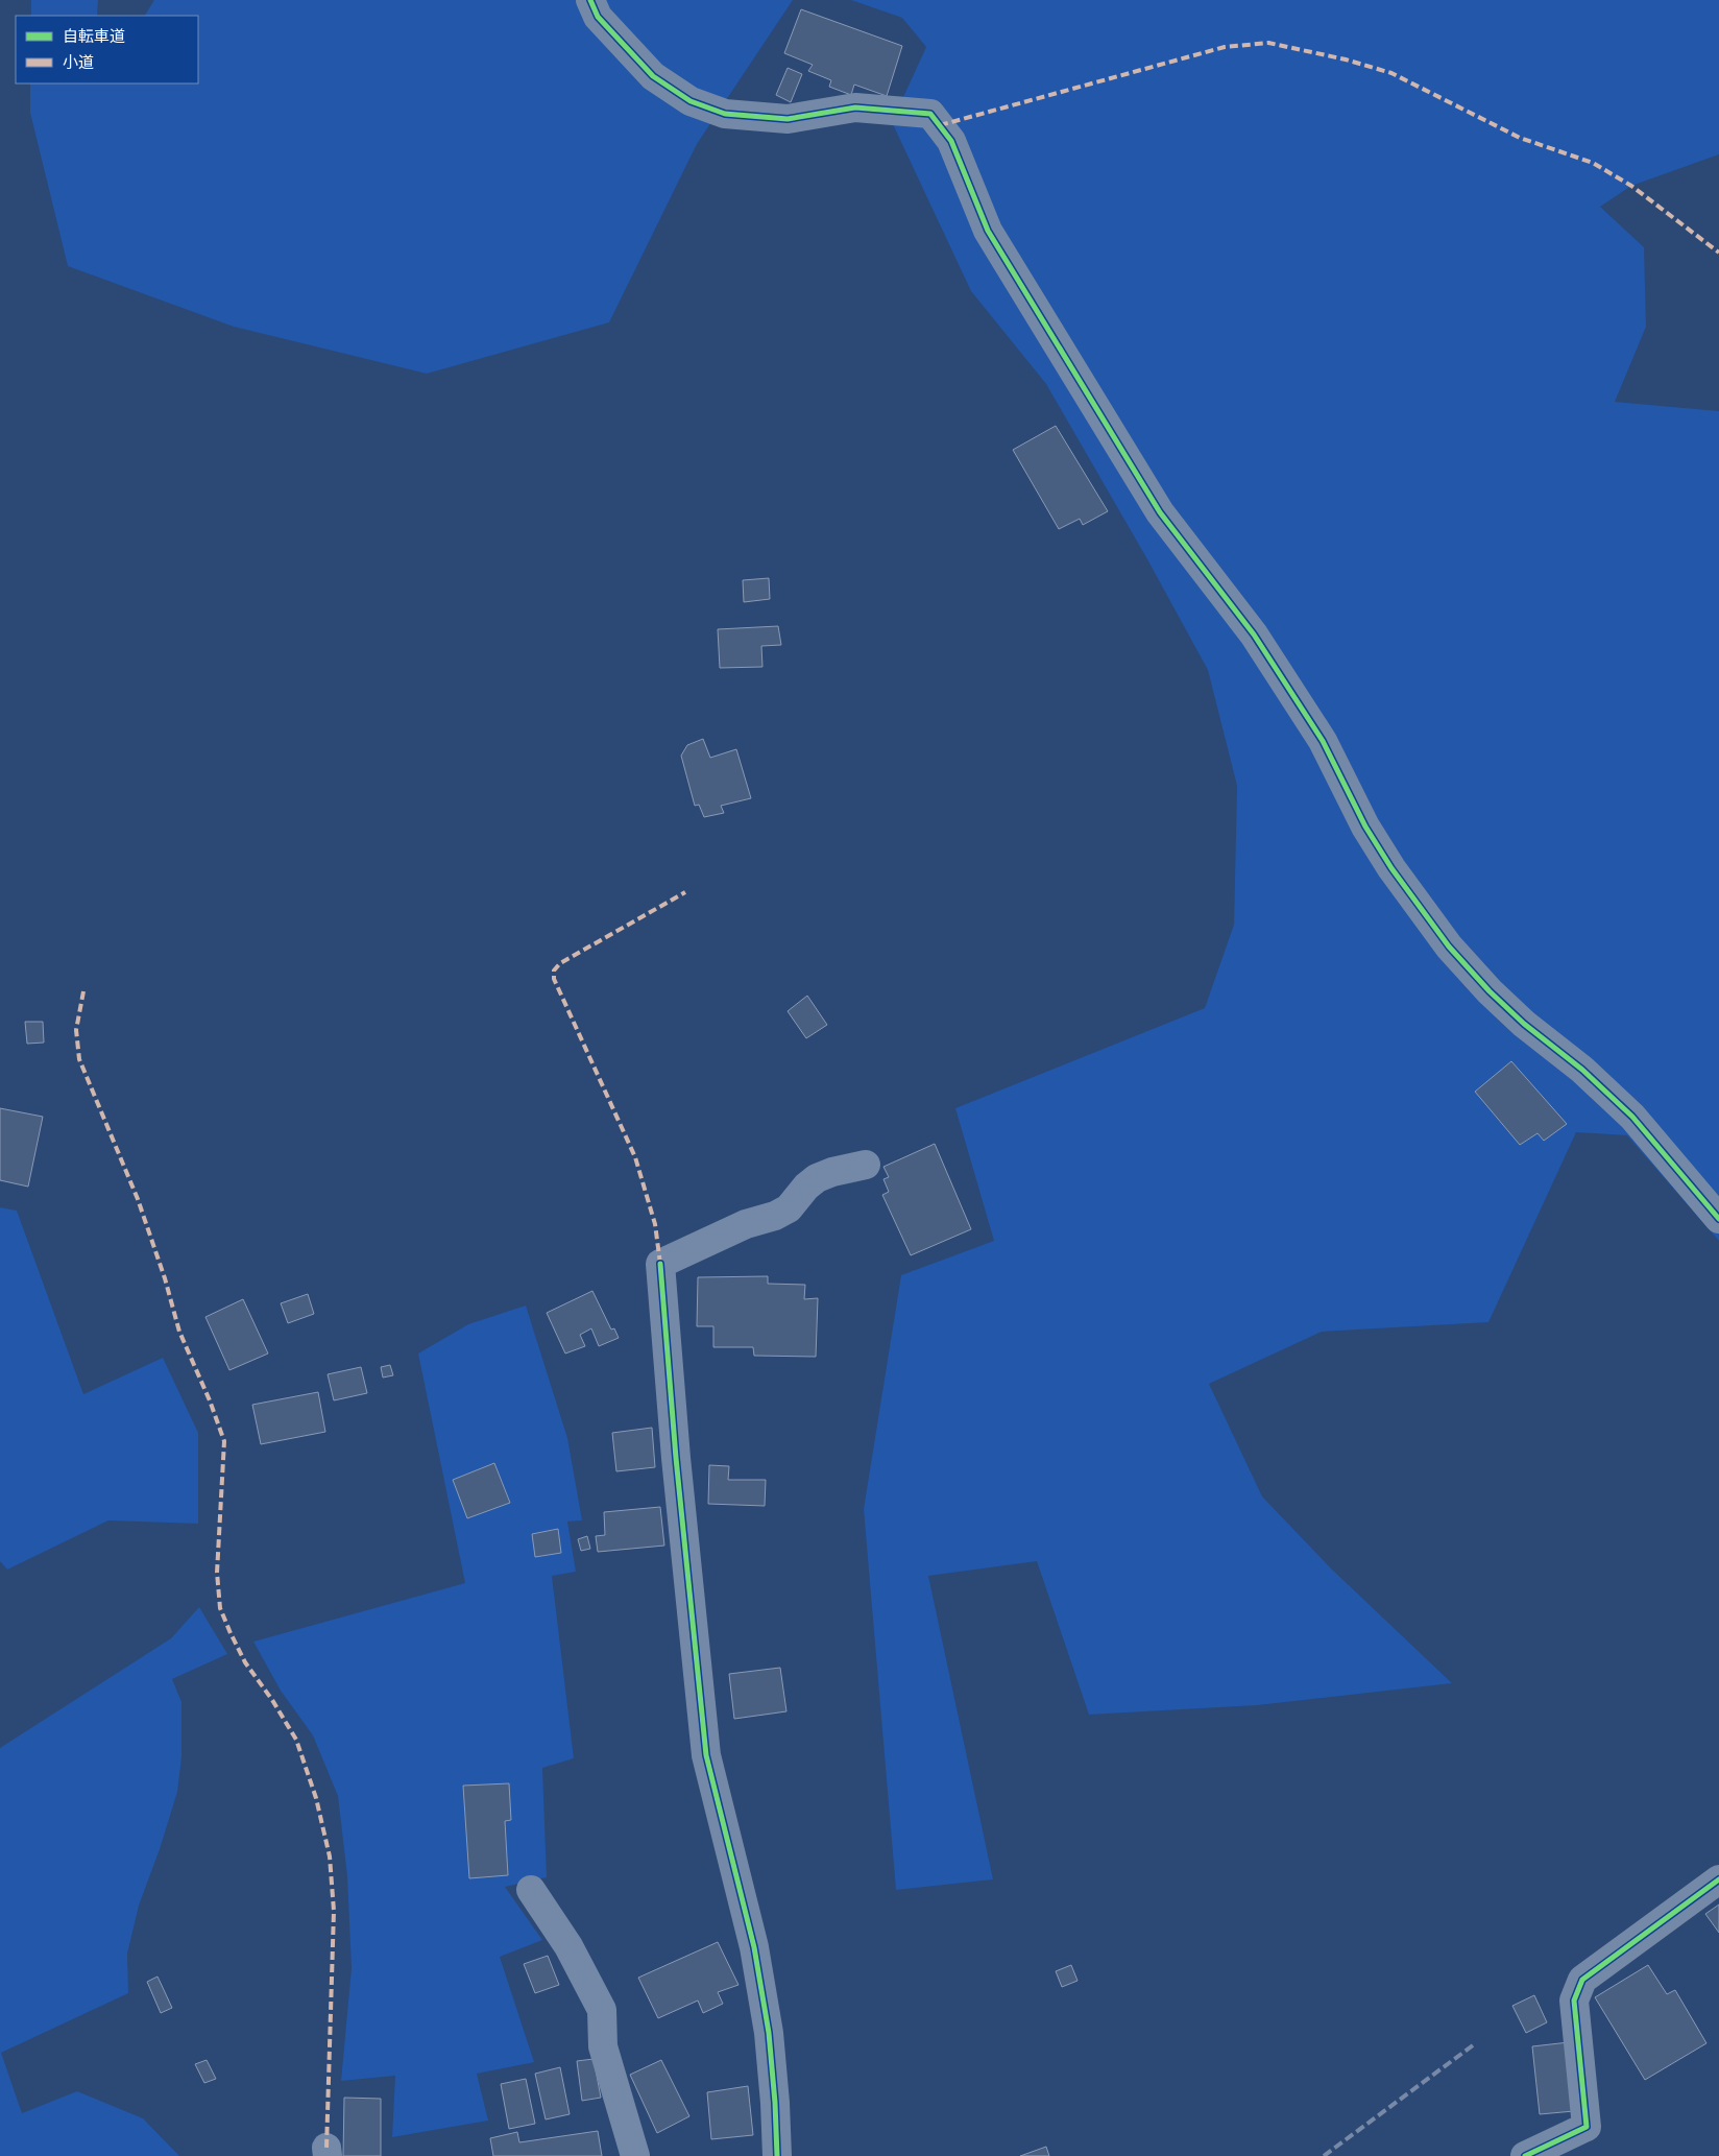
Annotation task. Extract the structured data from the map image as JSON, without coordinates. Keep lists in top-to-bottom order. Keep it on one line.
{"legend":["自転車道","小道"]}
